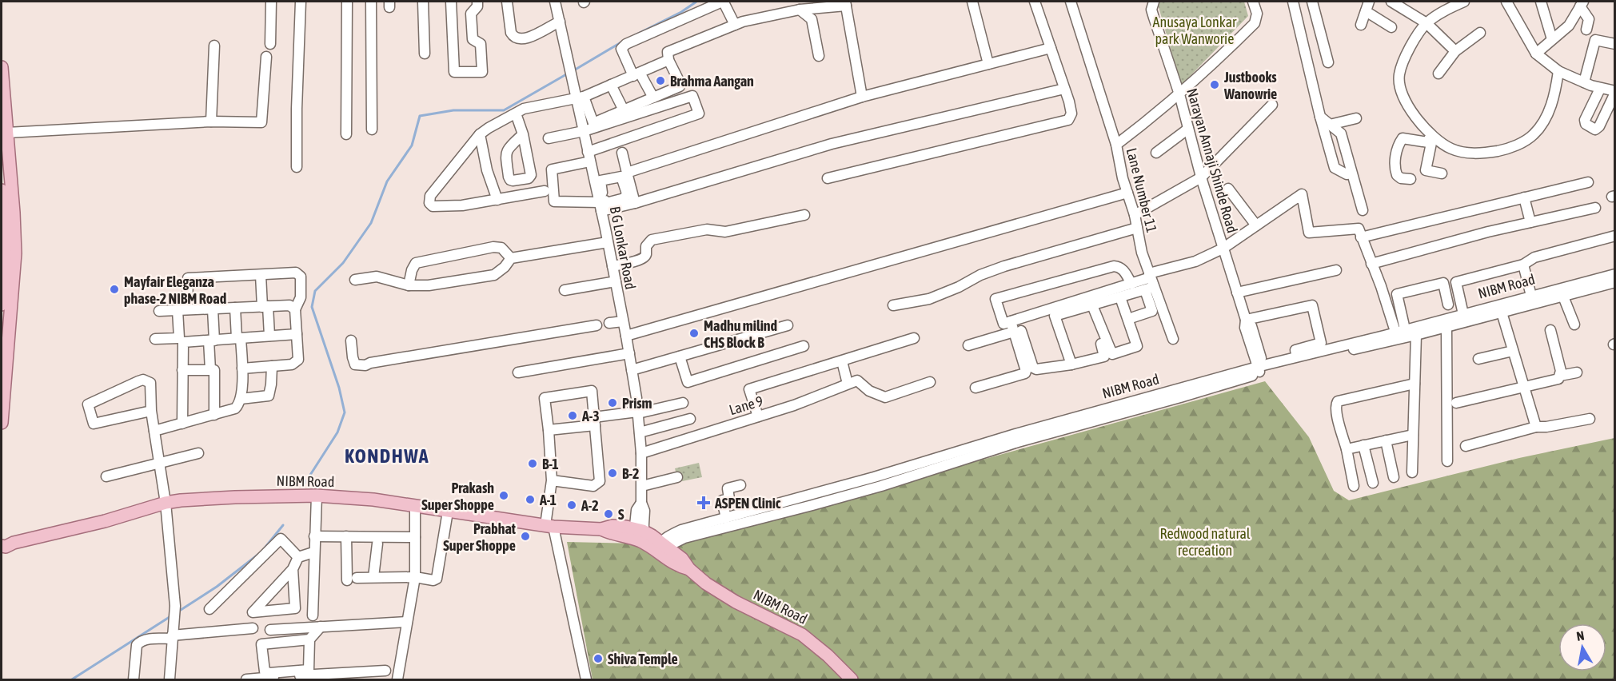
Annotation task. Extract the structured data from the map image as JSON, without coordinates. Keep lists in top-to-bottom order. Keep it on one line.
{"streets":{"main road":["NIBM Road"],"street":["Narayan Annaji Shinde Road","Lane Number 11","B G Lonkar Road","Lane 9"]},"crossings":[["Narayan Annaji Shinde Road","NIBM Road"],["B G Lonkar Road","NIBM Road"],["B G Lonkar Road","Lane 9"]],"districts":["KONDHWA"],"parks":["Anusaya Lonkar park Wanworie","Redwood natural recreation"],"places":{"other":["Brahma Aangan","Justbooks Wanowrie","Mayfair Eleganza phase-2 NIBM Road","Madhu milind CHS Block B","Prism","A-3","B-1","B-2","Prakash Super Shoppe","A-1","A-2","S","Prabhat Super Shoppe","Shiva Temple"],"health":["ASPEN Clinic"]},"north":"top"}
